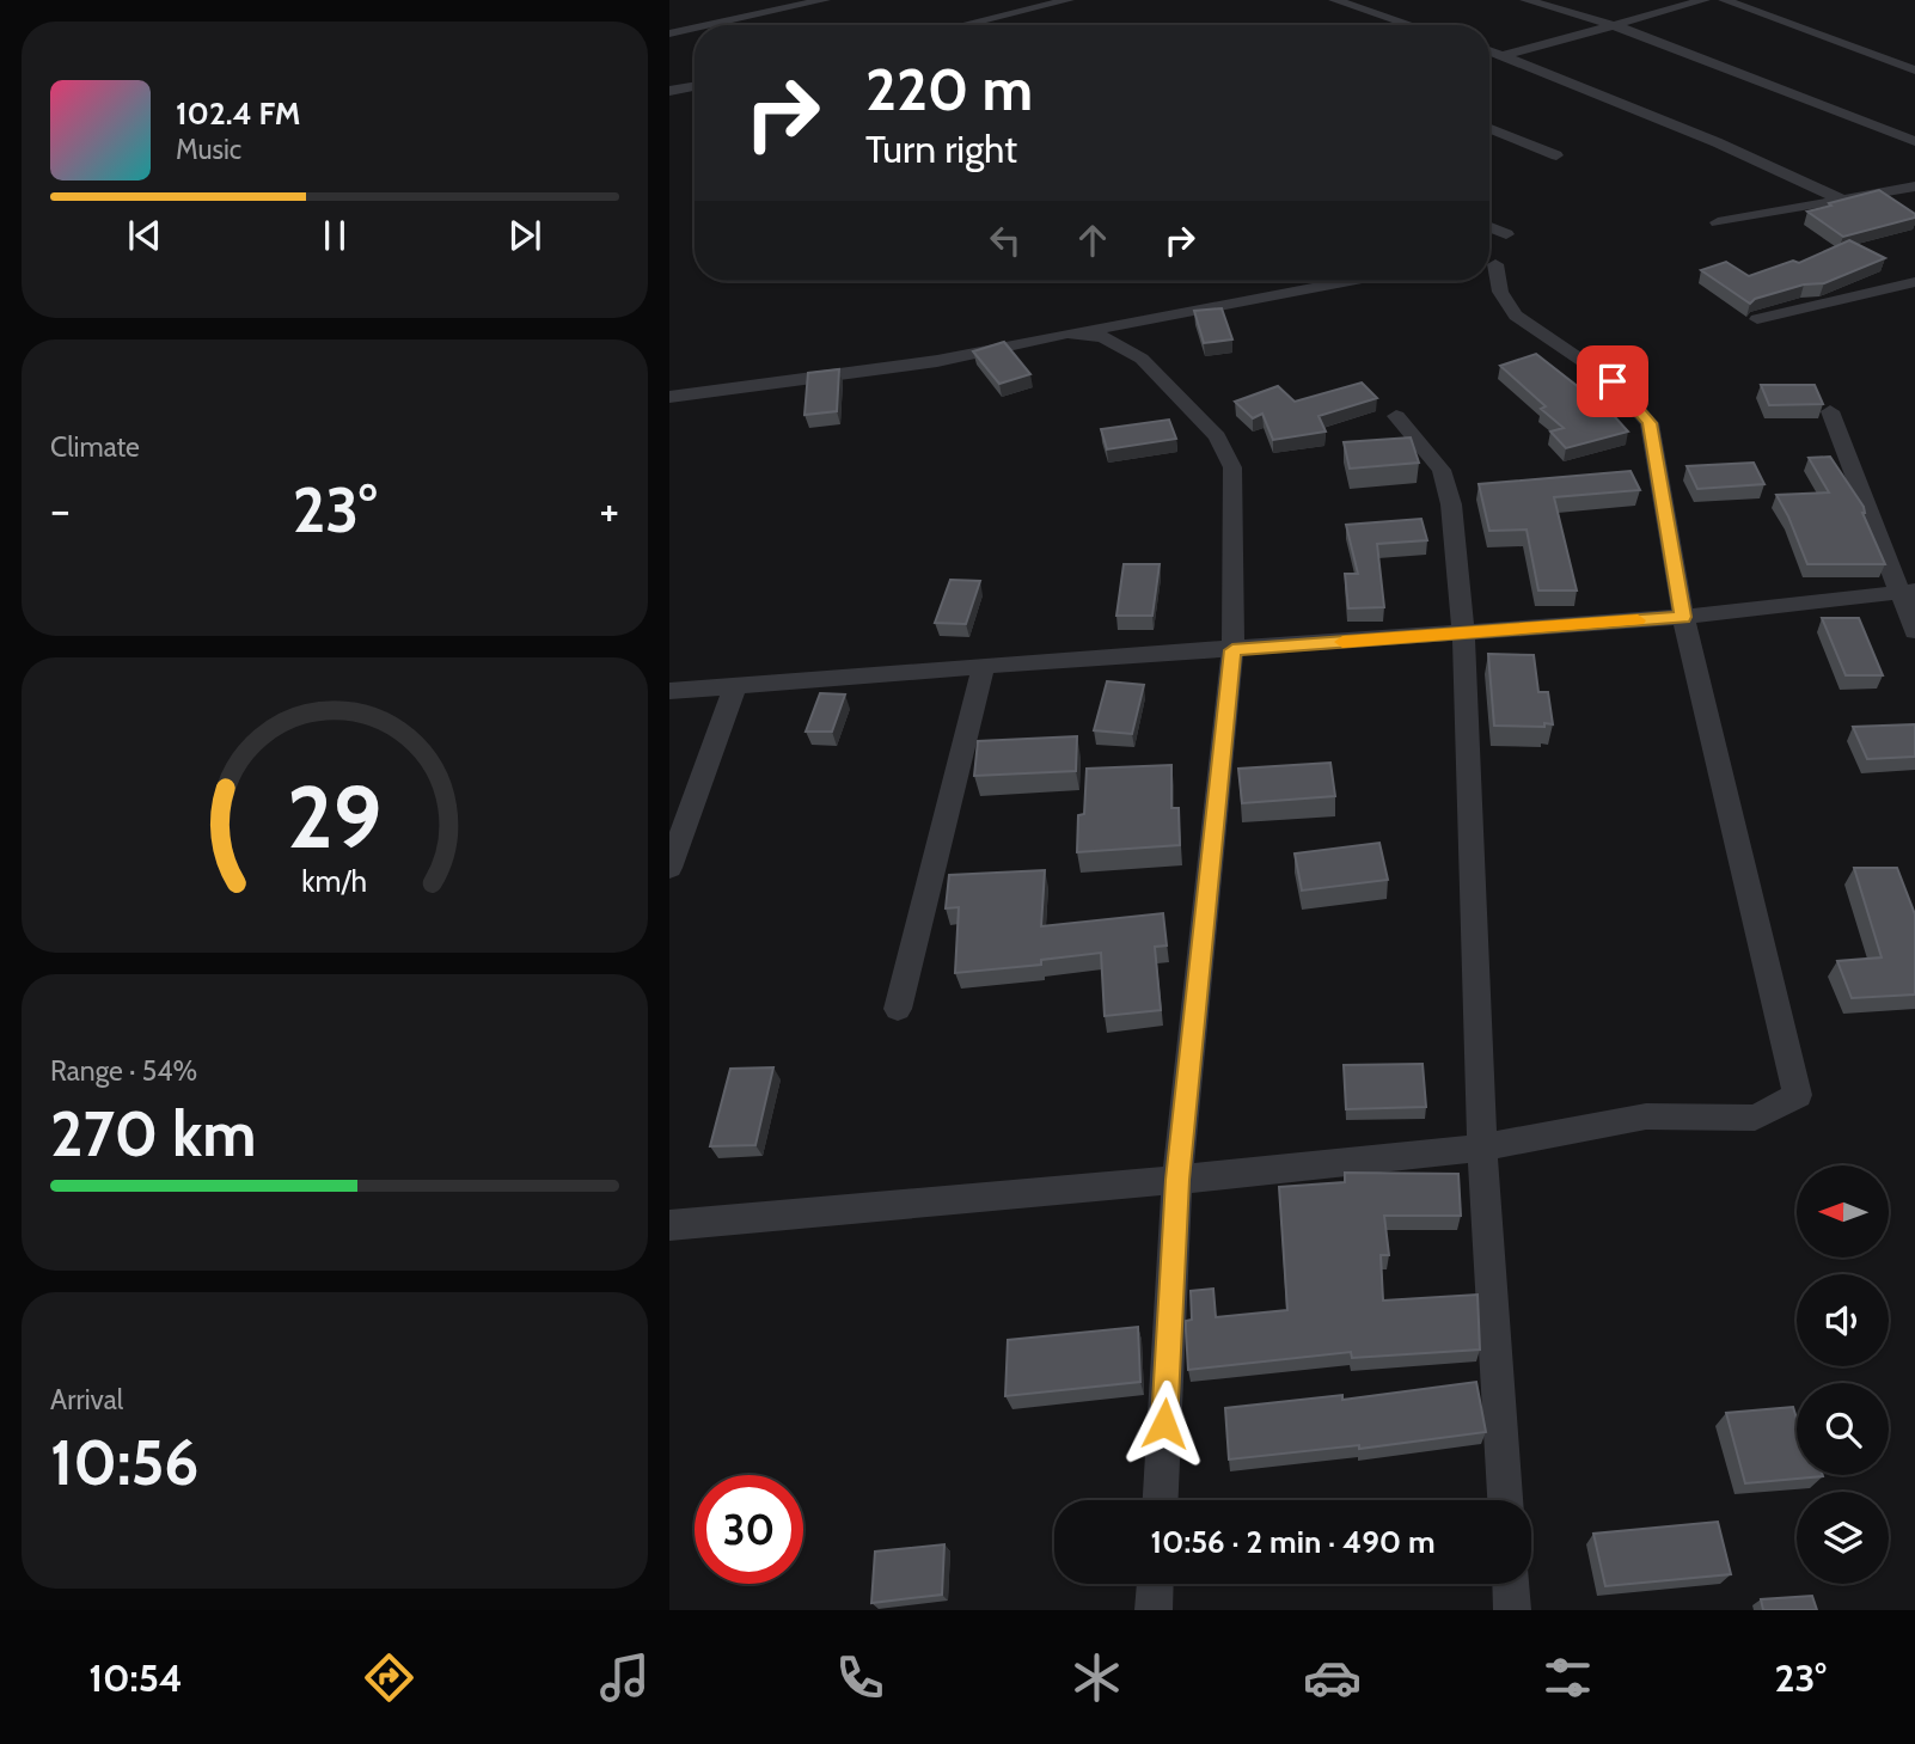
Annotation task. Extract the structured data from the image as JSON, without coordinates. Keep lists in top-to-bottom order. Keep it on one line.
{"north":"left","page":{"turn":["220 m","Turn right"],"song":["102.4 FM","Music"],"tile":["Climate",["Range · 54%","270 km"],["Arrival","10:56"]],"heat":["−","23°","+"],"limit":"30","trip":"10:56 · 2 min · 490 m","tabs":["10:54","23°"],"gauge":["29","km/h"]}}
